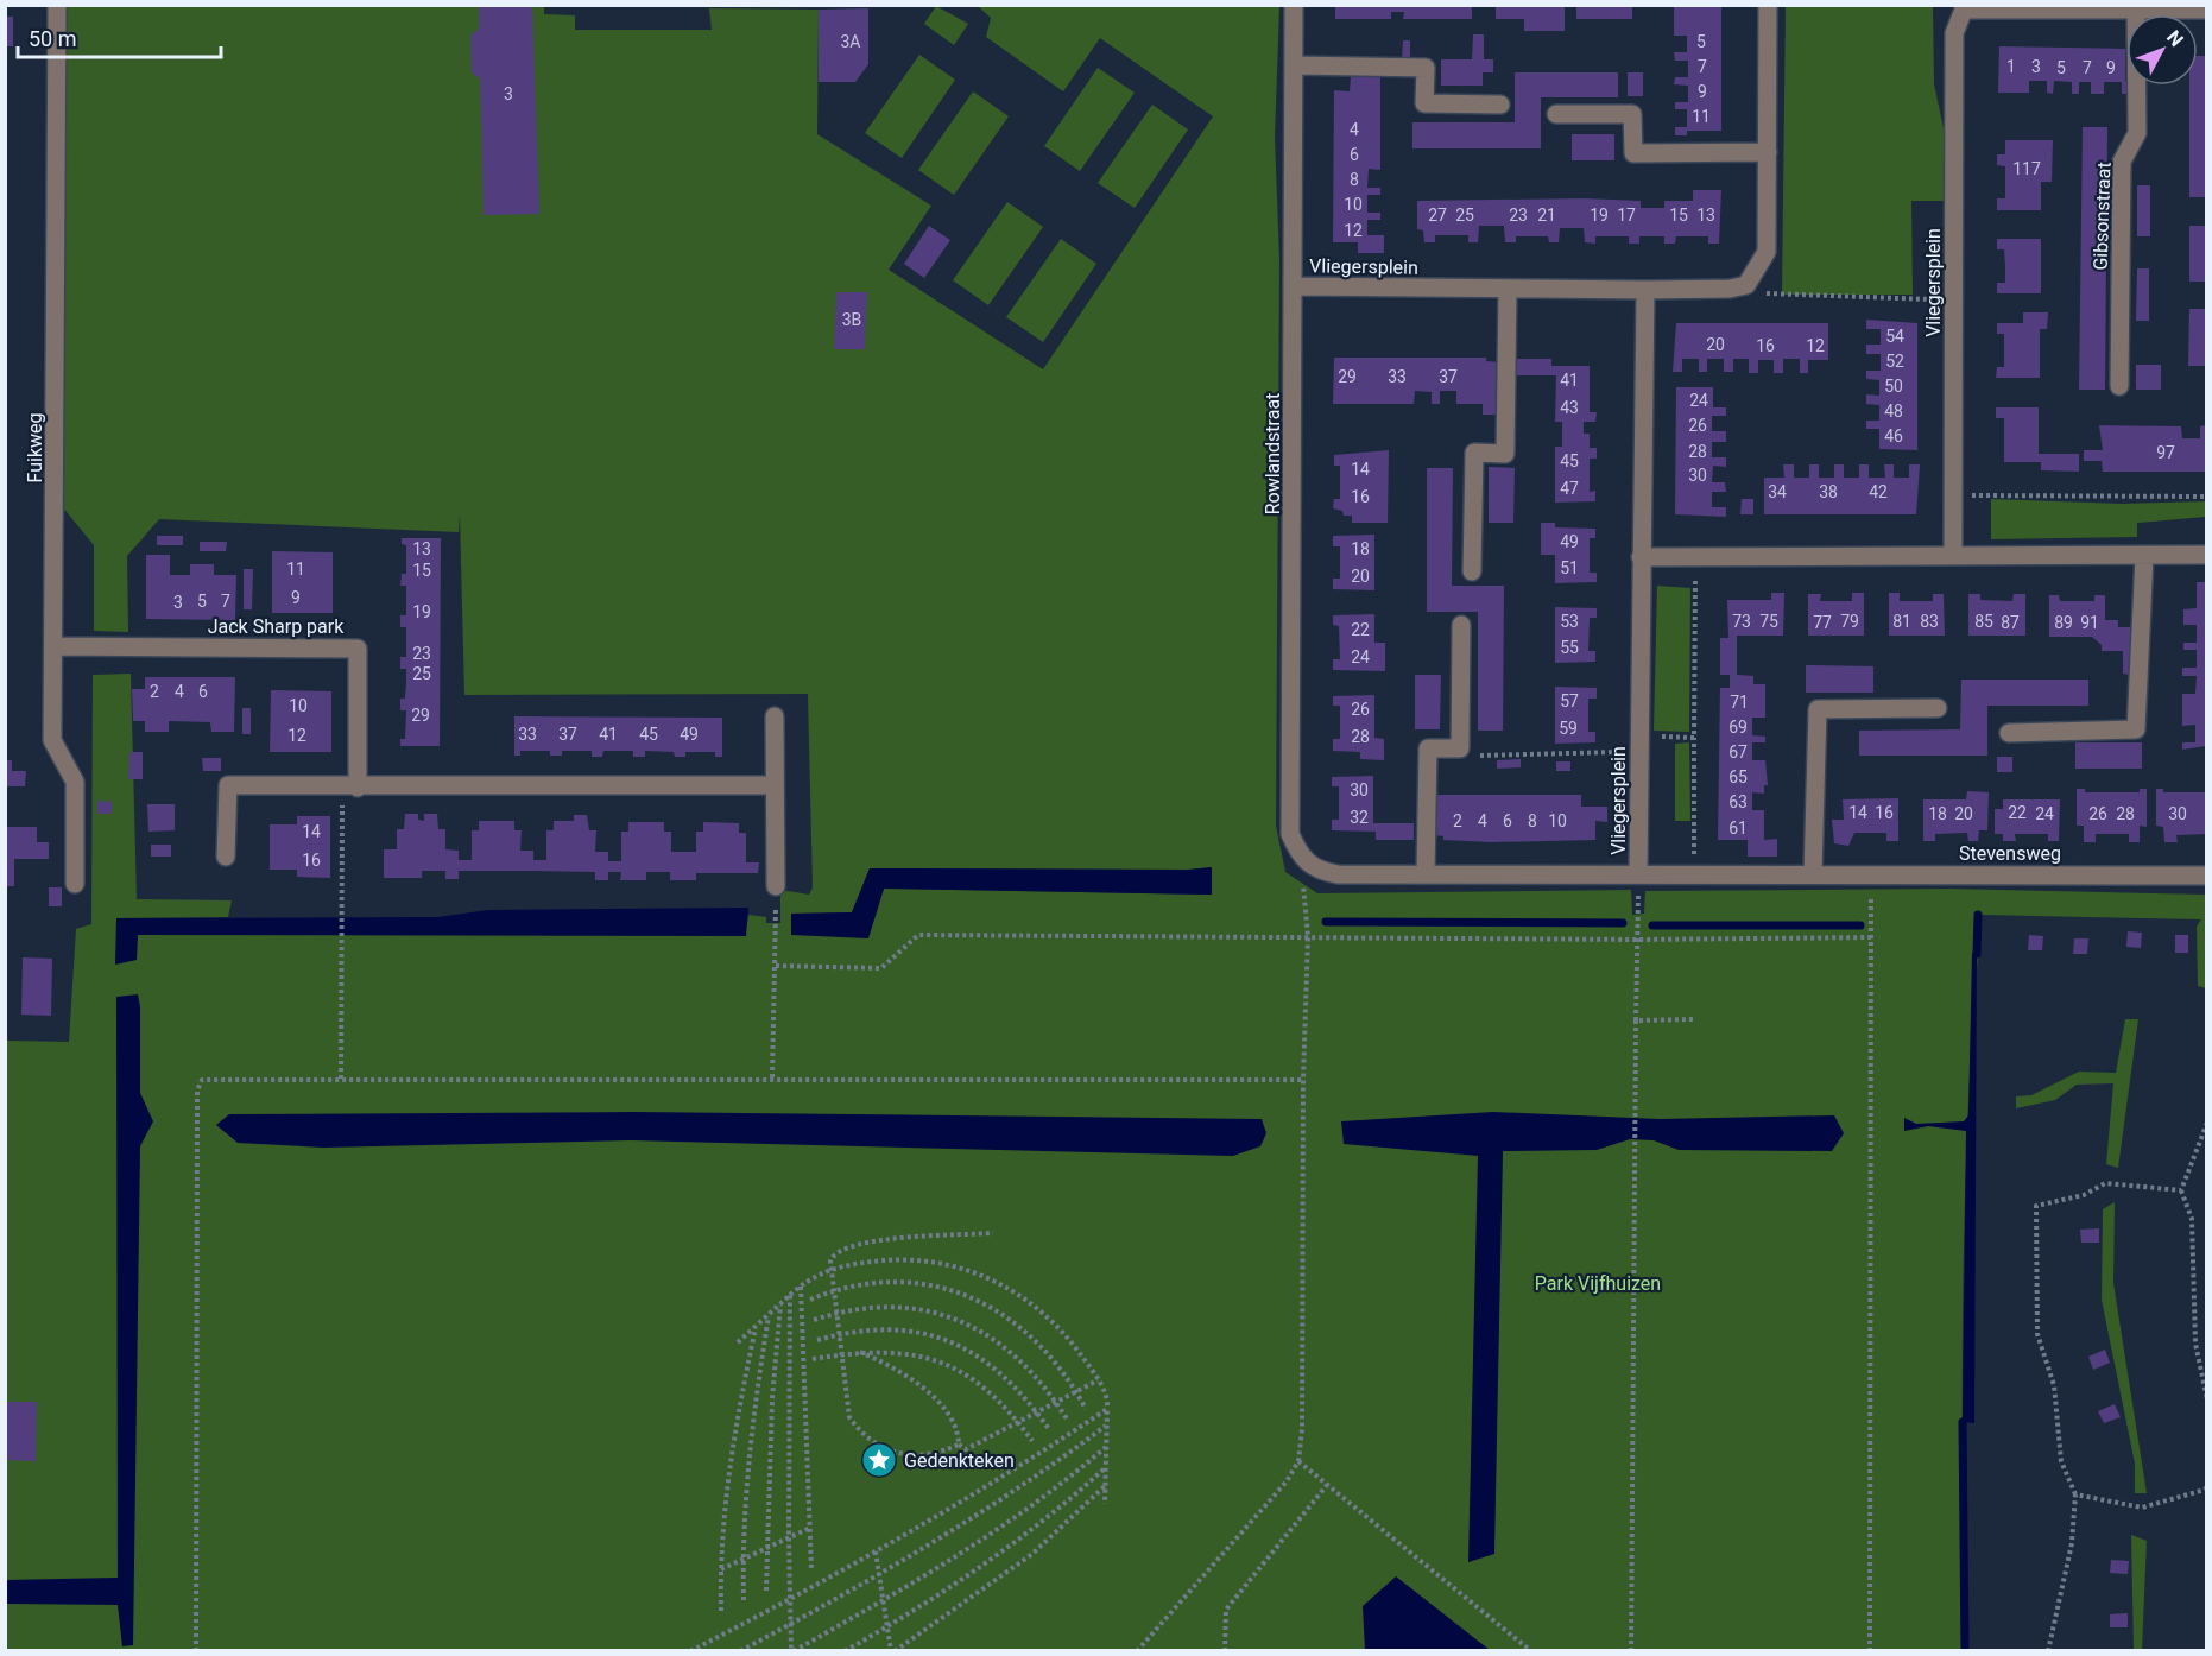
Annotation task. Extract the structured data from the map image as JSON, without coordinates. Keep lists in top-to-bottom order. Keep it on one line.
{"streets":{"street":["Gibsonstraat","Vliegersplein","Fuikweg","Rowlandstraat","Jack Sharp park","Stevensweg"]},"crossings":[["Vliegersplein","Rowlandstraat"],["Vliegersplein","Stevensweg"],["Fuikweg","Jack Sharp park"],["Rowlandstraat","Stevensweg"]],"parks":["Park Vijfhuizen"],"places":{"place":["Gedenkteken"]},"house_numbers":["3A","5","7","1","3","5","7","9","9","3","11","4","6","117","8","10","27","25","23","21","19","17","15","13","12","3B","54","20","16","12","52","29","33","37","41","50","24","43","48","26","46","28","97","45","14","30","47","34","38","42","16","49","13","18","51","11","15","20","9","5","7","3","19","53","73","75","79","81","83","85","77","87","89","91","22","55","23","24","25","2","4","6","57","71","10","26","29","69","59","33","37","41","45","49","12","28","67","65","30","63","14","16","22","18","20","24","26","28","30","32","2","4","6","8","10","61","14","16"],"scale_bar":"50 m","north":"top right"}
